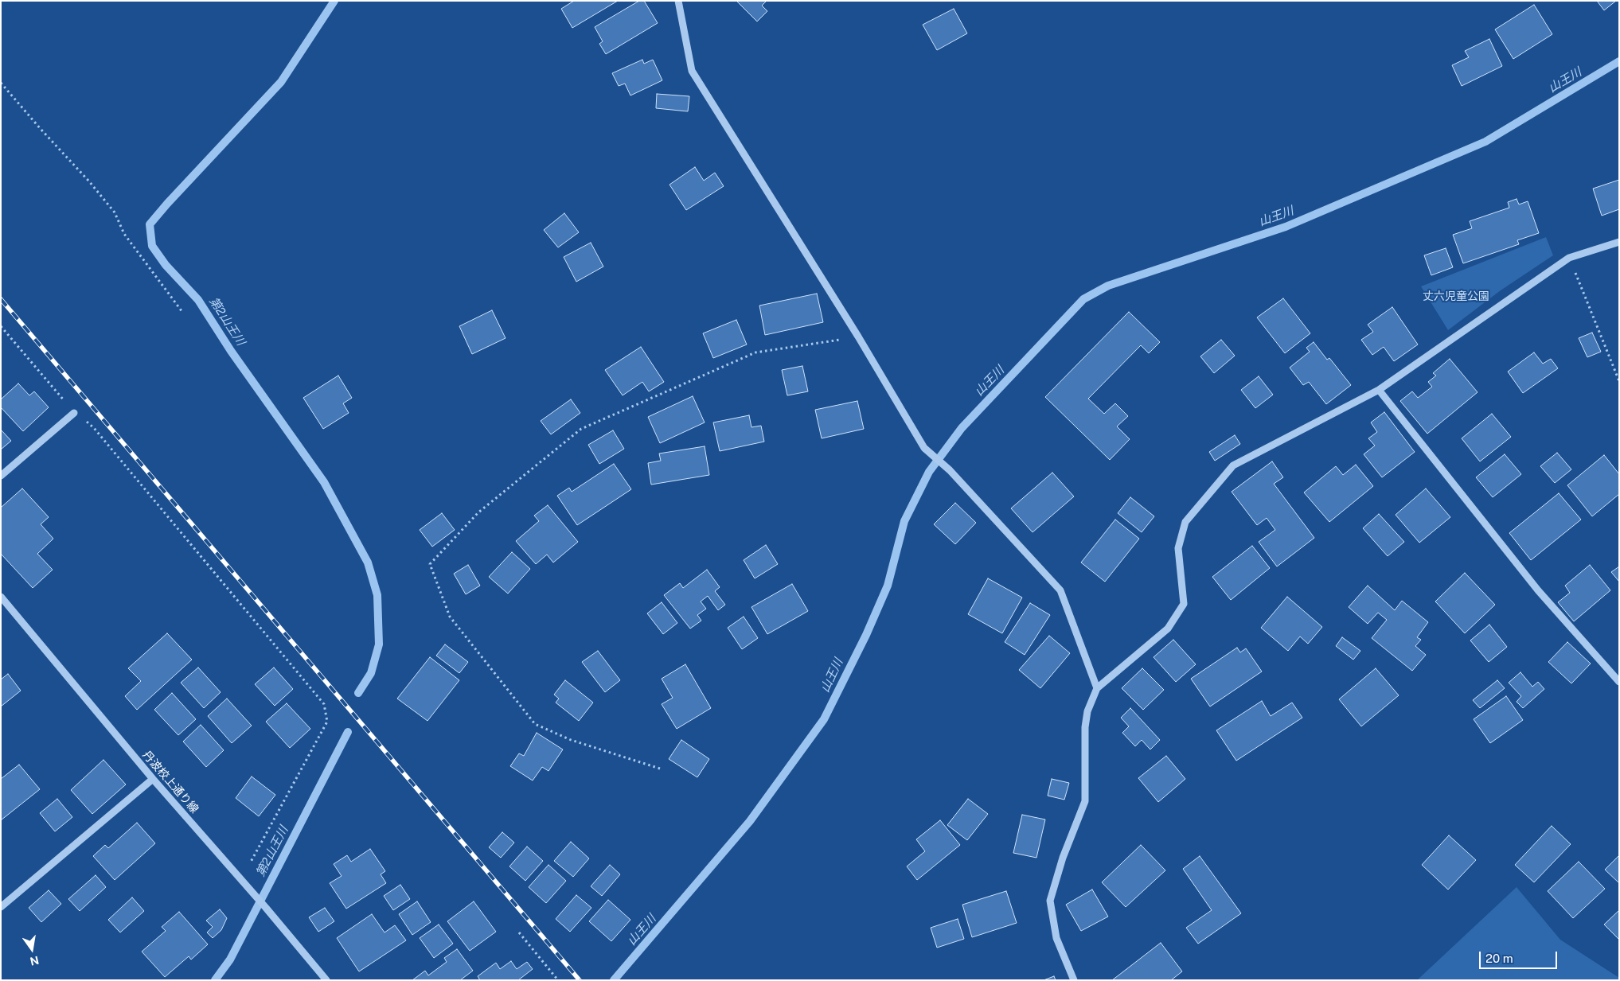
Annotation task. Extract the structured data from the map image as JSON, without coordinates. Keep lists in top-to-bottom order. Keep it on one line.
{"streets":{"street":["丹波校上通り線"]},"water":["山王川","第2山王川"],"parks":["丈六児童公園"],"scale_bar":"20 m","north":"bottom"}
